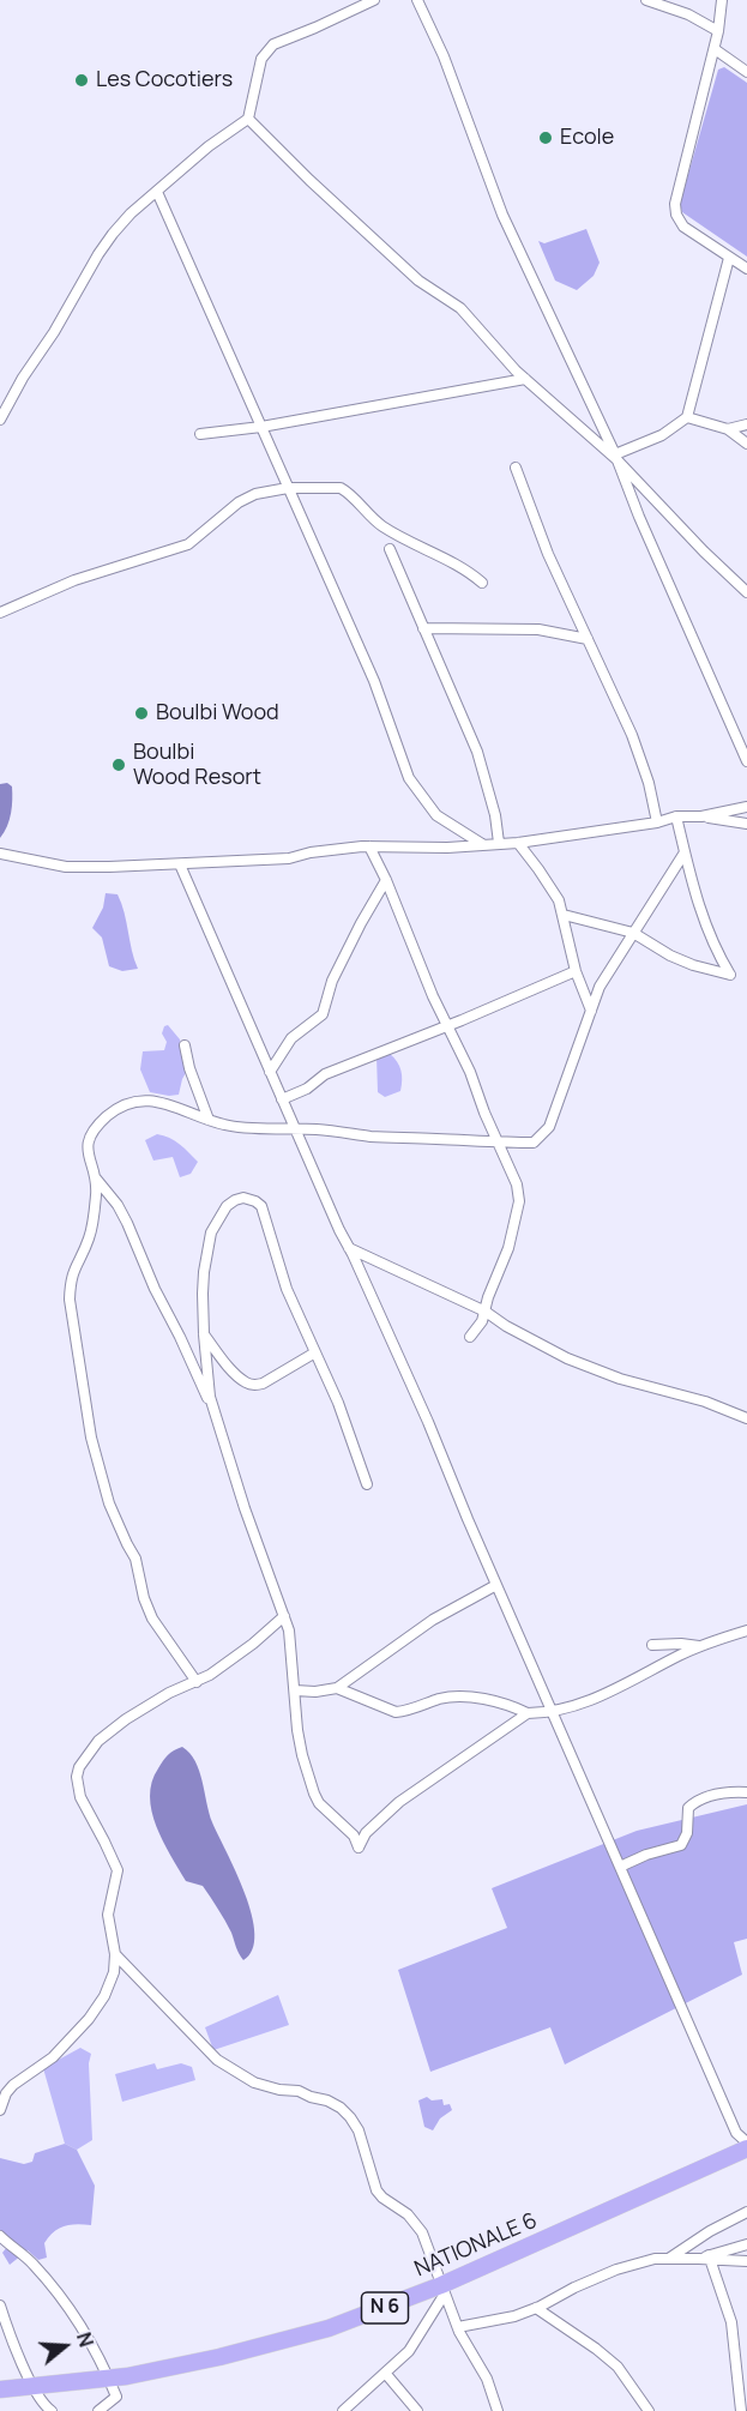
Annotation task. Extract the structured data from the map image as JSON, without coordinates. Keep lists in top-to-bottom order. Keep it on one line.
{"streets":{"main road":["NATIONALE 6","N 6"]},"places":["Les Cocotiers","Ecole","Boulbi Wood","Boulbi Wood Resort"],"north":"right"}
